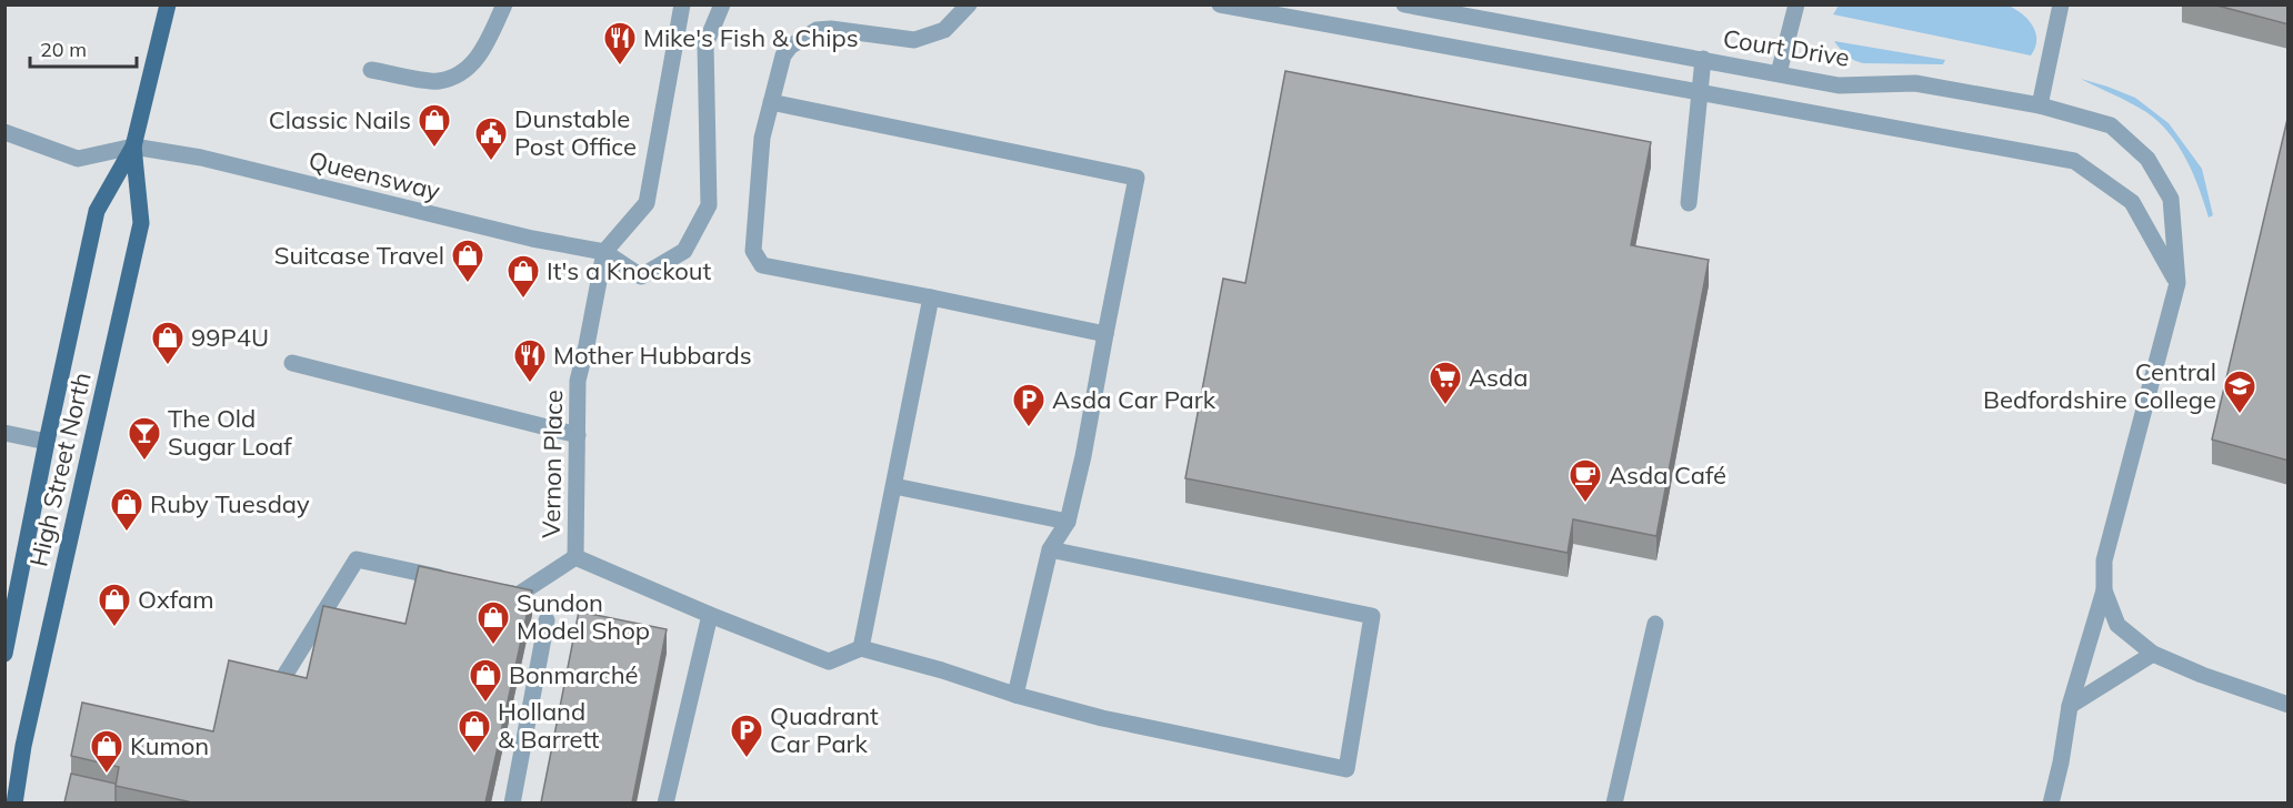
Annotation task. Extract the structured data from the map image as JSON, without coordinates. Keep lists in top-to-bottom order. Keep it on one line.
{"streets":{"main road":["High Street North"],"street":["Court Drive","Queensway","Vernon Place"]},"crossings":[["Queensway","Vernon Place"],["Queensway","High Street North"]],"places":{"restaurant":["Mike's Fish & Chips","Mother Hubbards"],"shop":["Classic Nails","Suitcase Travel","It's a Knockout","99P4U","Ruby Tuesday","Oxfam","Sundon Model Shop","Bonmarché","Holland & Barrett","Kumon"],"public building":["Dunstable Post Office"],"supermarket":["Asda"],"school or university":["Central Bedfordshire College"],"parking":["Asda Car Park","Quadrant Car Park"],"bar":["The Old Sugar Loaf"],"cafe":["Asda Café"]},"scale_bar":"20 m"}
